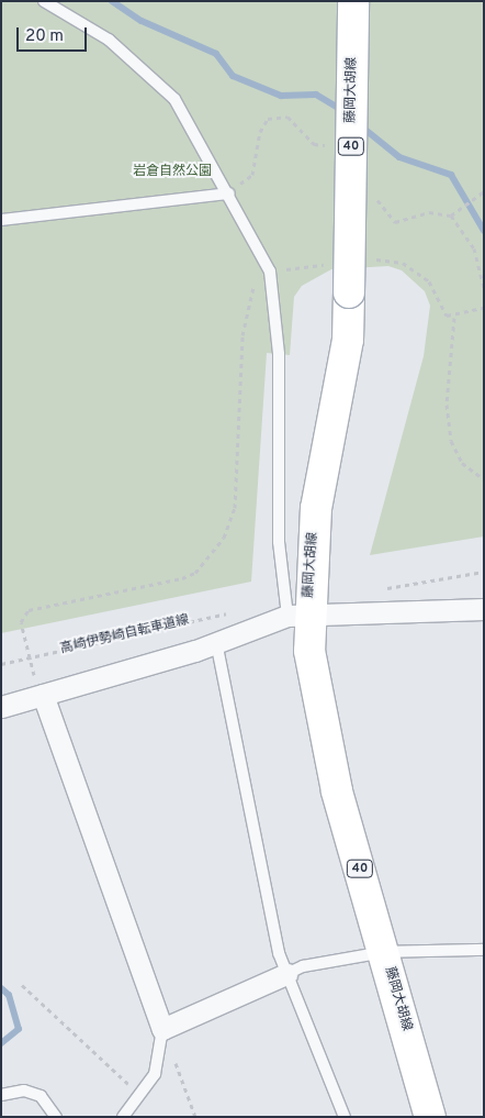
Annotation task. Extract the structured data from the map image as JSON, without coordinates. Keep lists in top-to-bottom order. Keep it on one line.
{"streets":{"main road":["藤岡大胡線","40"],"path":["高崎伊勢崎自転車道線"]},"parks":["岩倉自然公園"],"scale_bar":"20 m"}
